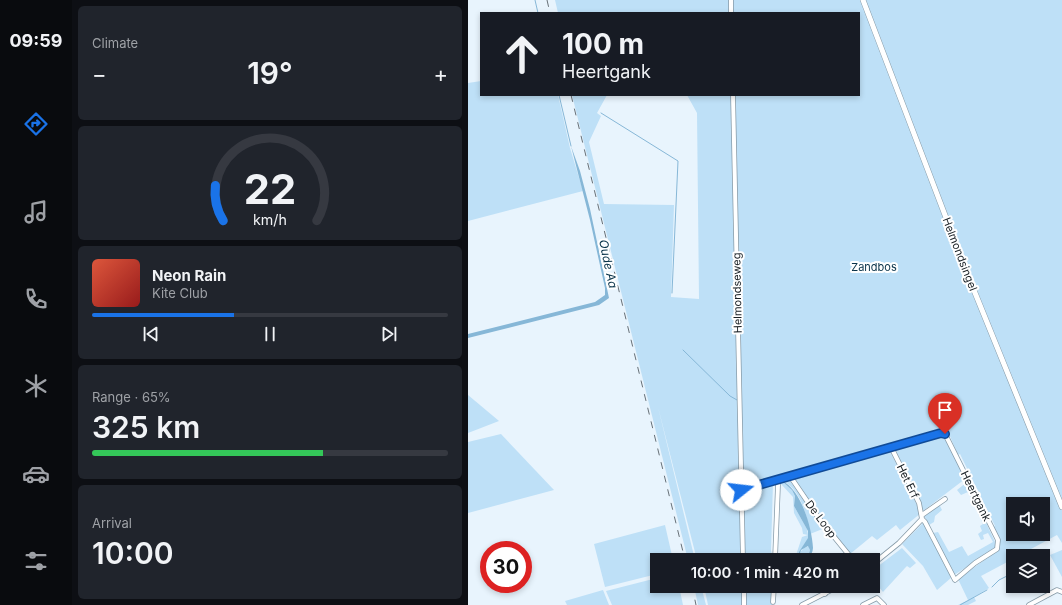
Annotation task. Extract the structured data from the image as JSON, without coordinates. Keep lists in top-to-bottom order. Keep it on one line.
{"streets":{"main road":["Helmondsingel"],"street":["Helmondseweg","Het Erf","Heertgank","De Loop"]},"crossings":[["Het Erf","Heertgank"],["Heertgank","De Loop"]],"water":["Oude Aa"],"parks":["Zandbos"],"page":{"tabs":"09:59","tile":["Climate",["Range · 65%","325 km"],["Arrival","10:00"]],"turn":["100 m","Heertgank"],"heat":["−","19°","+"],"song":["Neon Rain","Kite Club"],"limit":"30","trip":"10:00 · 1 min · 420 m","gauge":["22","km/h"]}}
